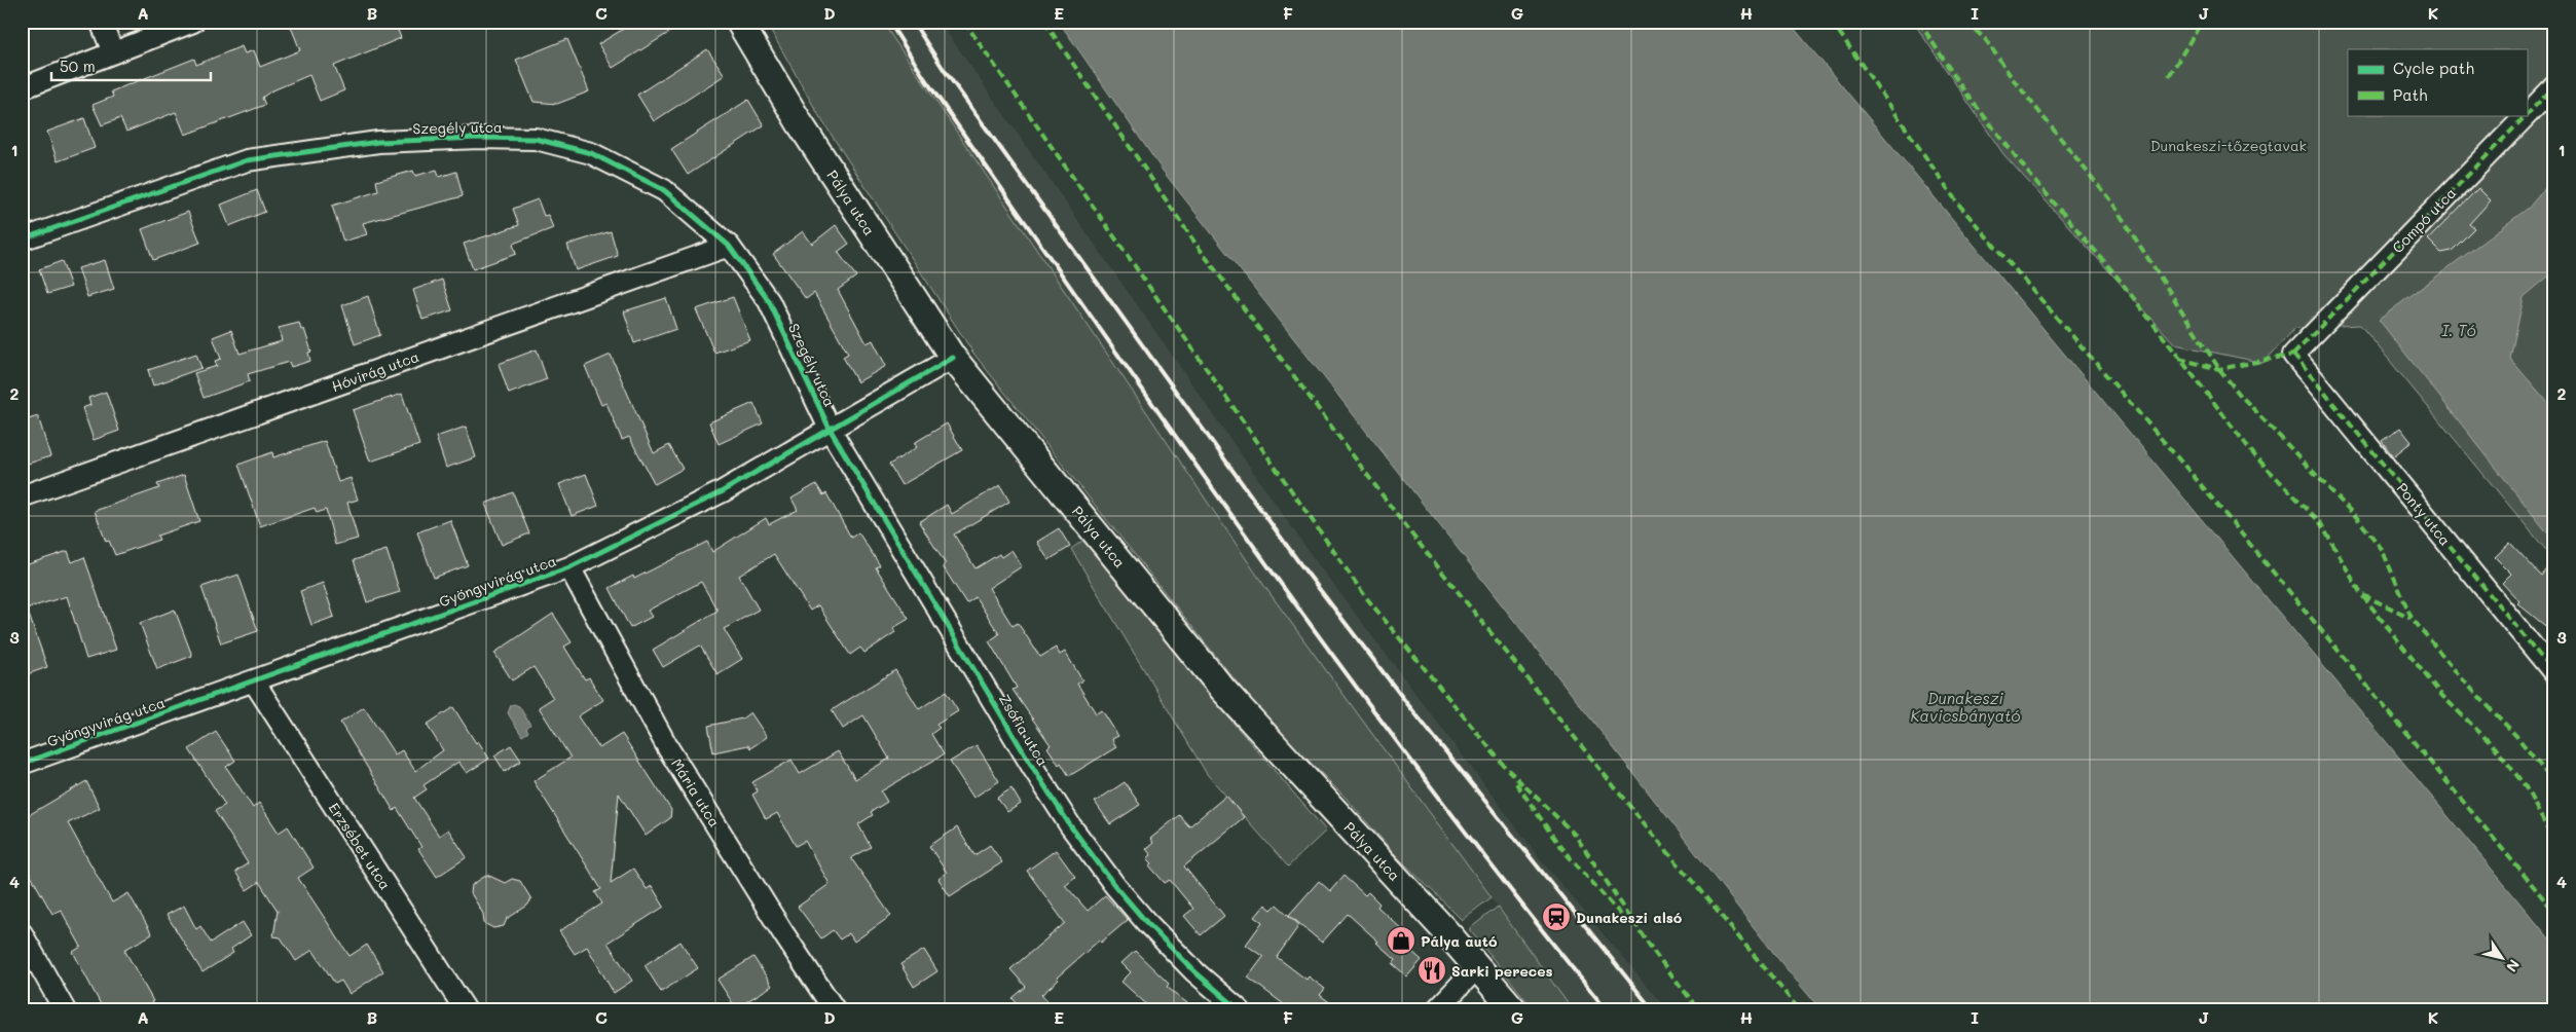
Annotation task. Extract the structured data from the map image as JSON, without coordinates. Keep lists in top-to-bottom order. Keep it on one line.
{"streets":{"street":["Szegély utca","Pálya utca","Compó utca","Hóvirág utca","Ponty utca","Gyöngyvirág utca","Zsófia utca","Mária utca","Erzsébet utca"]},"crossings":[["Szegély utca","Hóvirág utca"],["Szegély utca","Gyöngyvirág utca"],["Szegély utca","Zsófia utca"],["Pálya utca","Gyöngyvirág utca"],["Compó utca","Ponty utca"],["Gyöngyvirág utca","Zsófia utca"],["Gyöngyvirág utca","Mária utca"],["Gyöngyvirág utca","Erzsébet utca"]],"water":["I. Tó","Dunakeszi Kavicsbányató"],"parks":["Dunakeszi-tőzegtavak"],"places":{"station":["Dunakeszi alsó"],"shop":["Pálya autó"],"restaurant":["Sarki pereces"]},"legend":["Cycle path","Path"],"scale_bar":"50 m","north":"bottom right","grid":{"columns":["A","B","C","D","E","F","G","H","I","J","K"],"rows":["1","2","3","4"]}}
